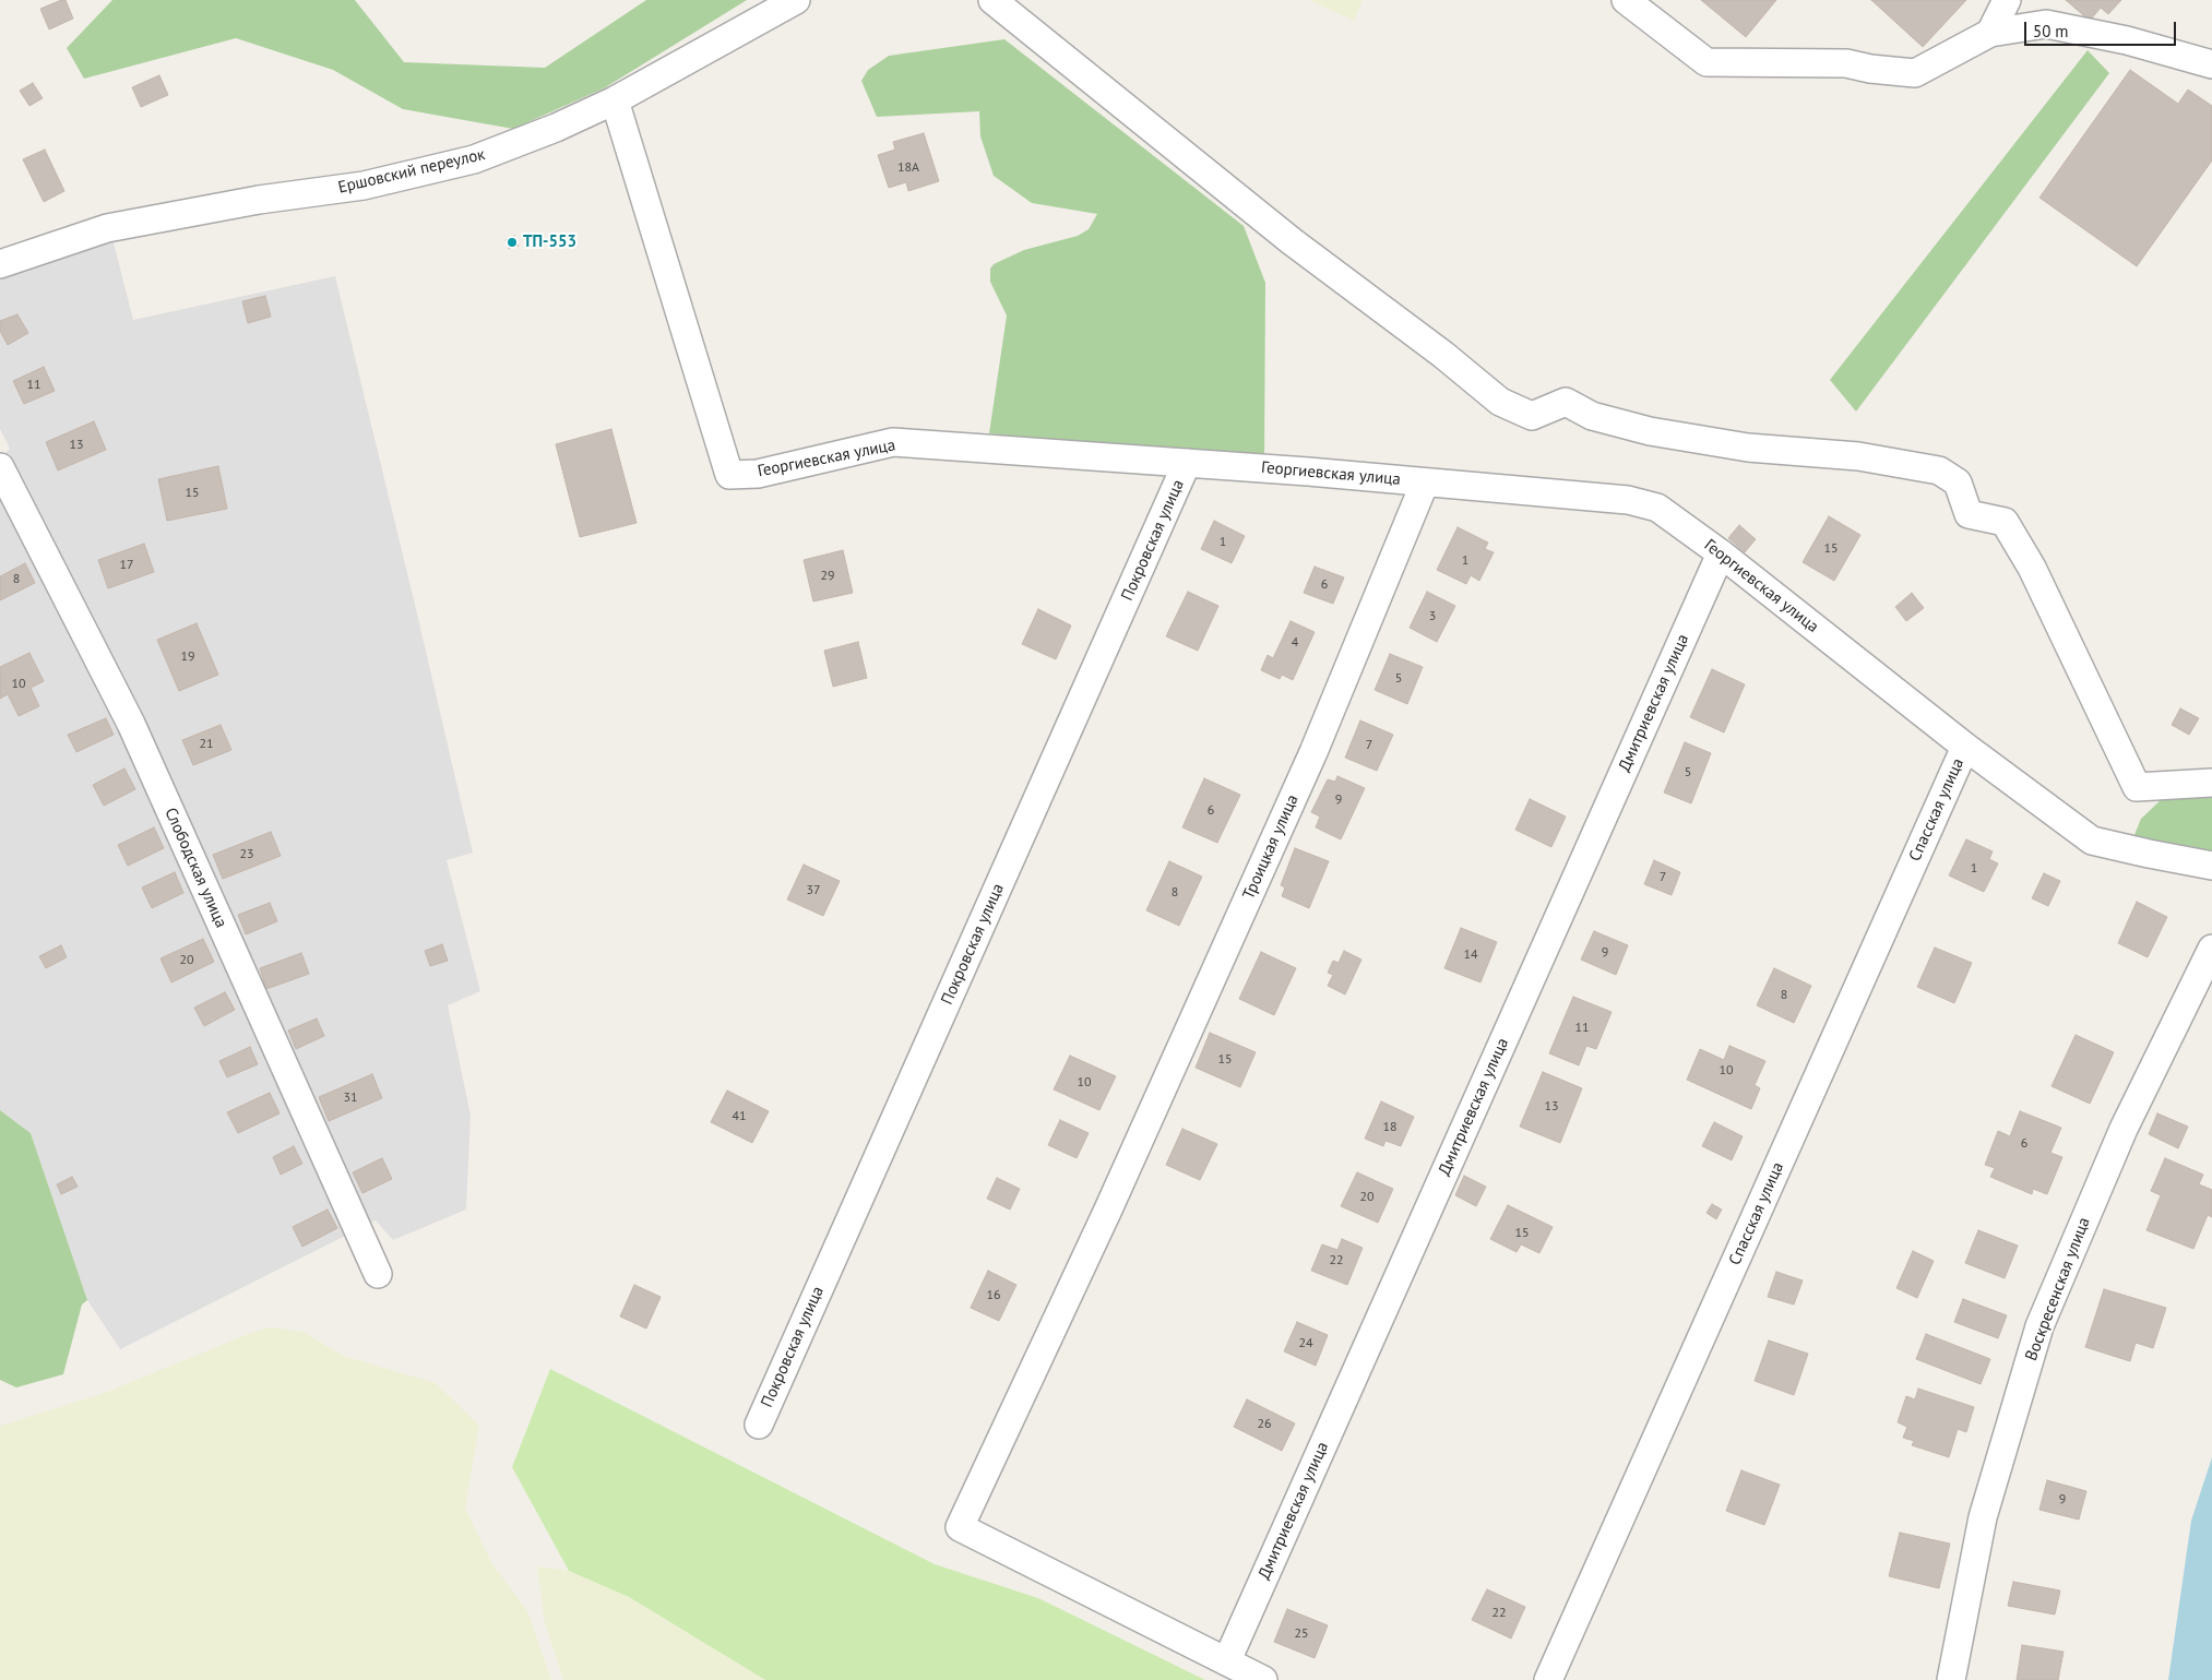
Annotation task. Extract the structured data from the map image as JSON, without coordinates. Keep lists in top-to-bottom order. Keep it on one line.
{"streets":{"street":["Ершовский переулок","Георгиевская улица","Покровская улица","Дмитриевская улица","Спасская улица","Троицкая улица","Слободская улица","Воскресенская улица"]},"crossings":[["Ершовский переулок","Георгиевская улица"],["Георгиевская улица","Покровская улица"],["Георгиевская улица","Дмитриевская улица"],["Георгиевская улица","Спасская улица"],["Георгиевская улица","Троицкая улица"],["Дмитриевская улица","Троицкая улица"]],"places":["ТП-553"],"house_numbers":["18А","11","13","15","1","15","1","17","29","8","6","3","4","19","5","10","21","7","5","9","6","23","1","7","37","8","9","14","20","8","11","15","10","10","31","13","41","18","6","20","15","22","16","24","26","9","22","25"],"scale_bar":"50 m"}
